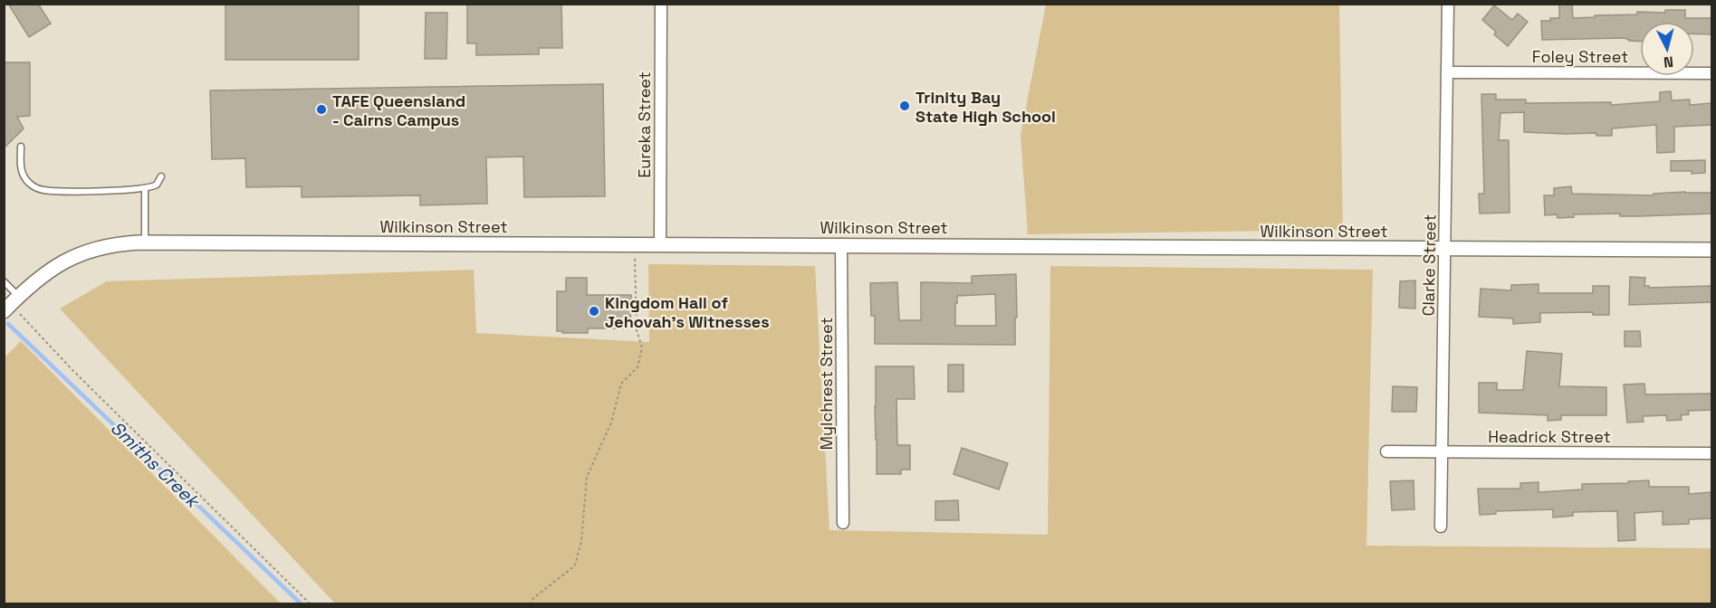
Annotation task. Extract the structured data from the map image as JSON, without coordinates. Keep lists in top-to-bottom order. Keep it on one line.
{"streets":{"street":["Foley Street","Eureka Street","Wilkinson Street","Clarke Street","Mylchrest Street","Headrick Street"]},"crossings":[["Foley Street","Clarke Street"],["Eureka Street","Wilkinson Street"],["Wilkinson Street","Clarke Street"],["Wilkinson Street","Mylchrest Street"],["Clarke Street","Headrick Street"]],"water":["Smiths Creek"],"places":["Trinity Bay State High School","TAFE Queensland - Cairns Campus","Kingdom Hall of Jehovah's Witnesses"],"north":"bottom"}
